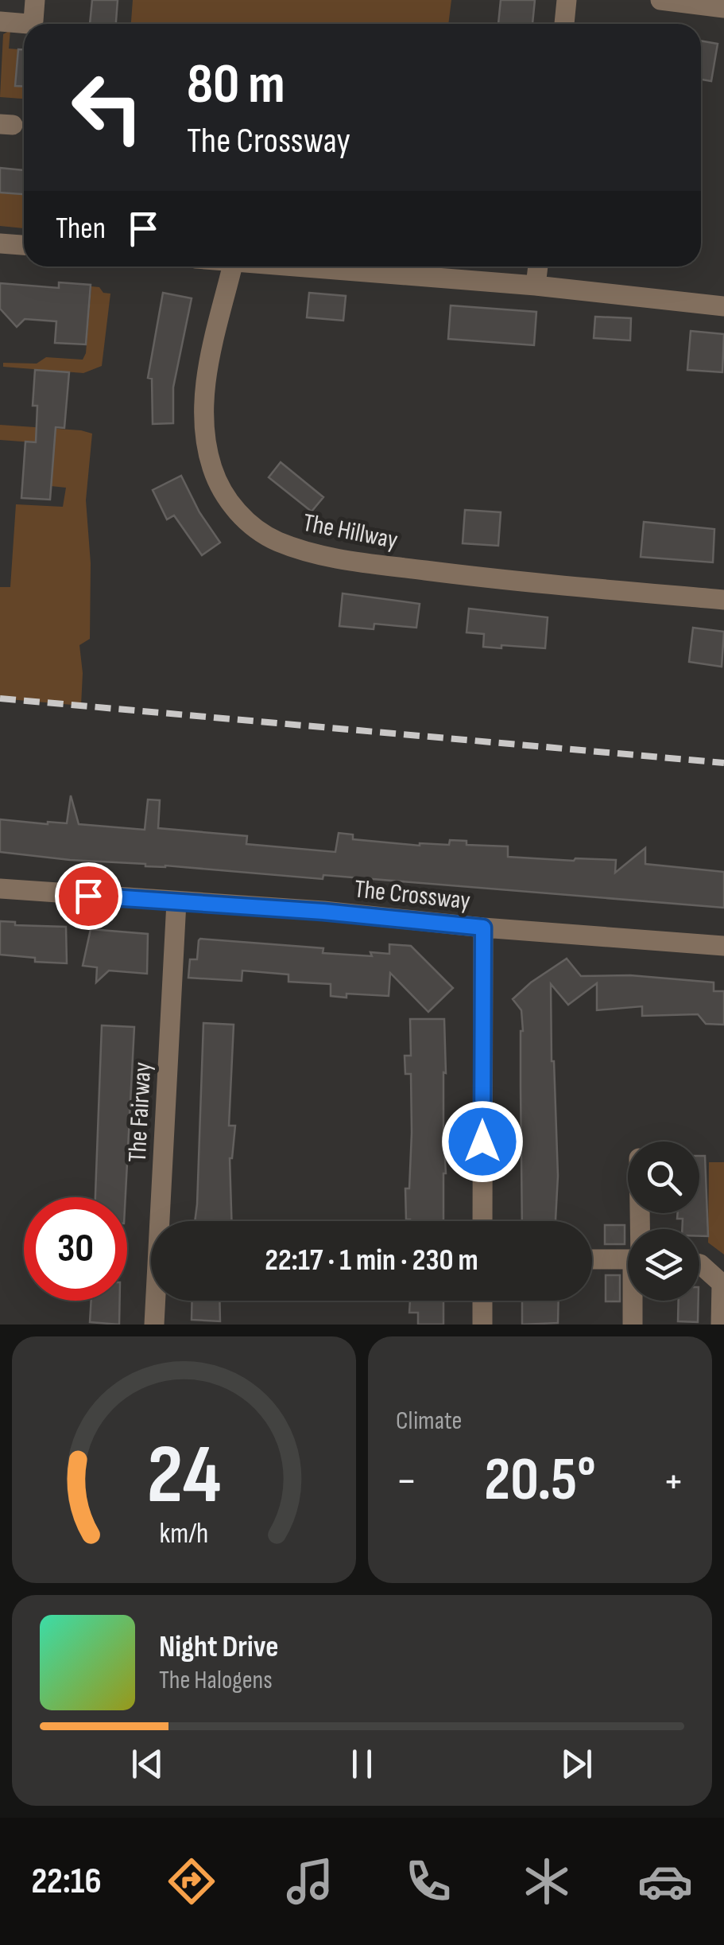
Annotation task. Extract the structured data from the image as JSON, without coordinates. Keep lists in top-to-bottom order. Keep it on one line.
{"streets":{"street":["The Hillway","The Crossway","The Fairway"]},"crossings":[["The Crossway","The Fairway"]],"page":{"turn":["80 m","The Crossway"],"then":"Then","limit":"30","trip":"22:17 · 1 min · 230 m","tile":"Climate","heat":["−","20.5°","+"],"song":["Night Drive","The Halogens"],"tabs":"22:16","gauge":["24","km/h"]}}
